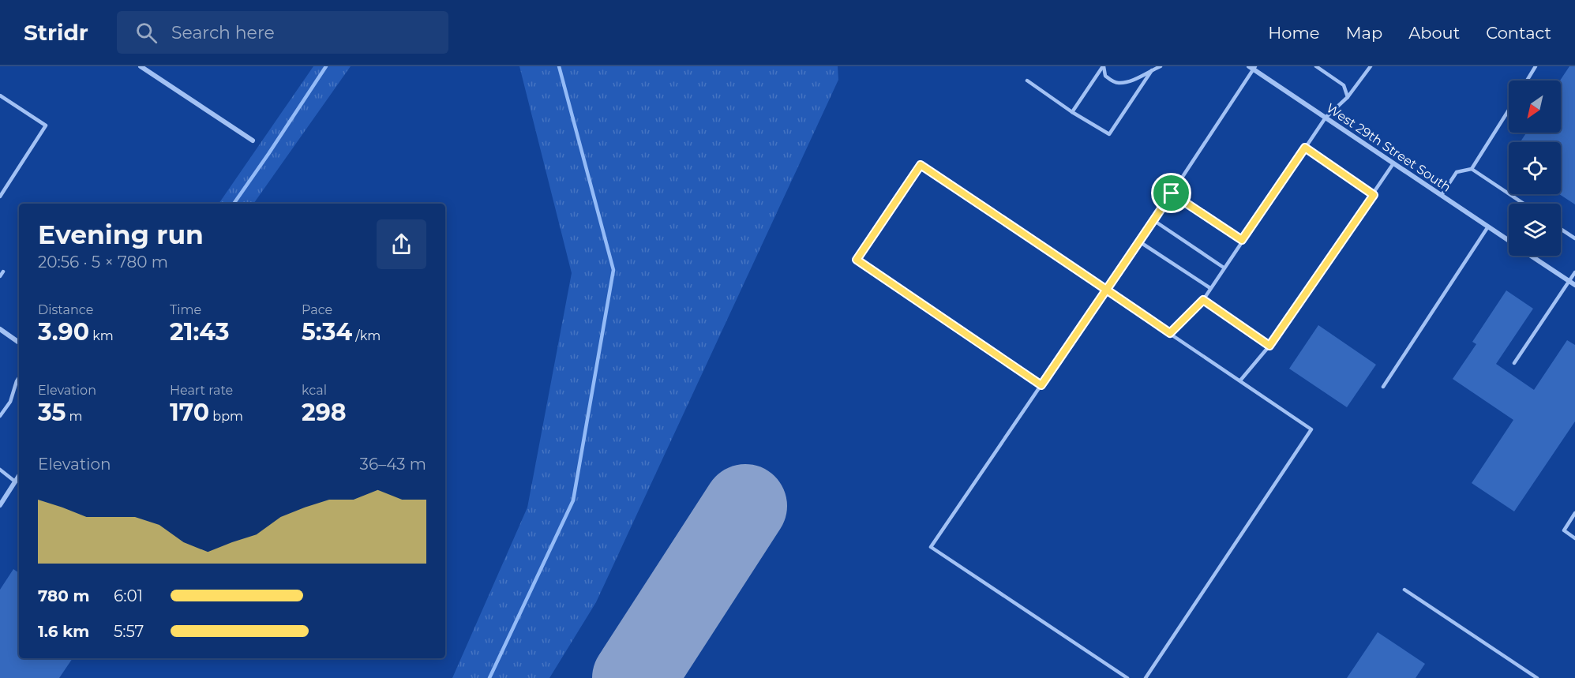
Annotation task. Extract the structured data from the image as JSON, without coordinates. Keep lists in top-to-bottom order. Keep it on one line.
{"streets":{"street":["West 29th Street South"]},"north":"bottom left","page":{"header":"Stridr","search":"Search here","nav":["Home","Map","About","Contact"],"heading":["Evening run","20:56 · 5 × 780 m"],"stats":[["Distance","3.90 km"],["Time","21:43"],["Pace","5:34 /km"],["Elevation","35 m"],["Heart rate","170 bpm"],["kcal","298"]],"chart":["Elevation","36–43 m"],"list":[{"name":"780 m","note":"6:01"},{"name":"1.6 km","note":"5:57"}]}}
